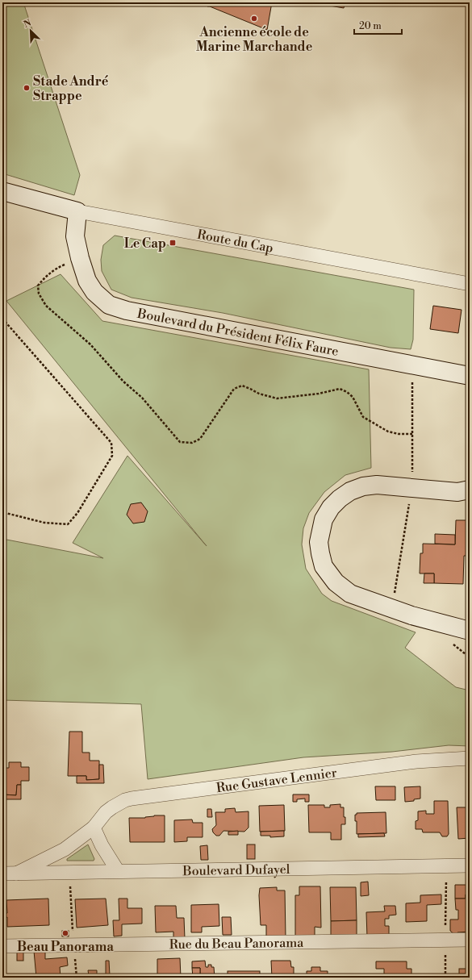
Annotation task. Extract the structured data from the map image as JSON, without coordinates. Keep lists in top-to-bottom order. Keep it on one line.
{"streets":{"street":["Route du Cap","Boulevard du Président Félix Faure","Rue Gustave Lennier","Boulevard Dufayel","Rue du Beau Panorama"]},"crossings":[["Route du Cap","Boulevard du Président Félix Faure"],["Rue Gustave Lennier","Boulevard Dufayel"]],"places":{"other":["Ancienne école de Marine Marchande","Stade André Strappe","Beau Panorama"],"transit":["Le Cap"]},"scale_bar":"20 m","north":"top left"}
